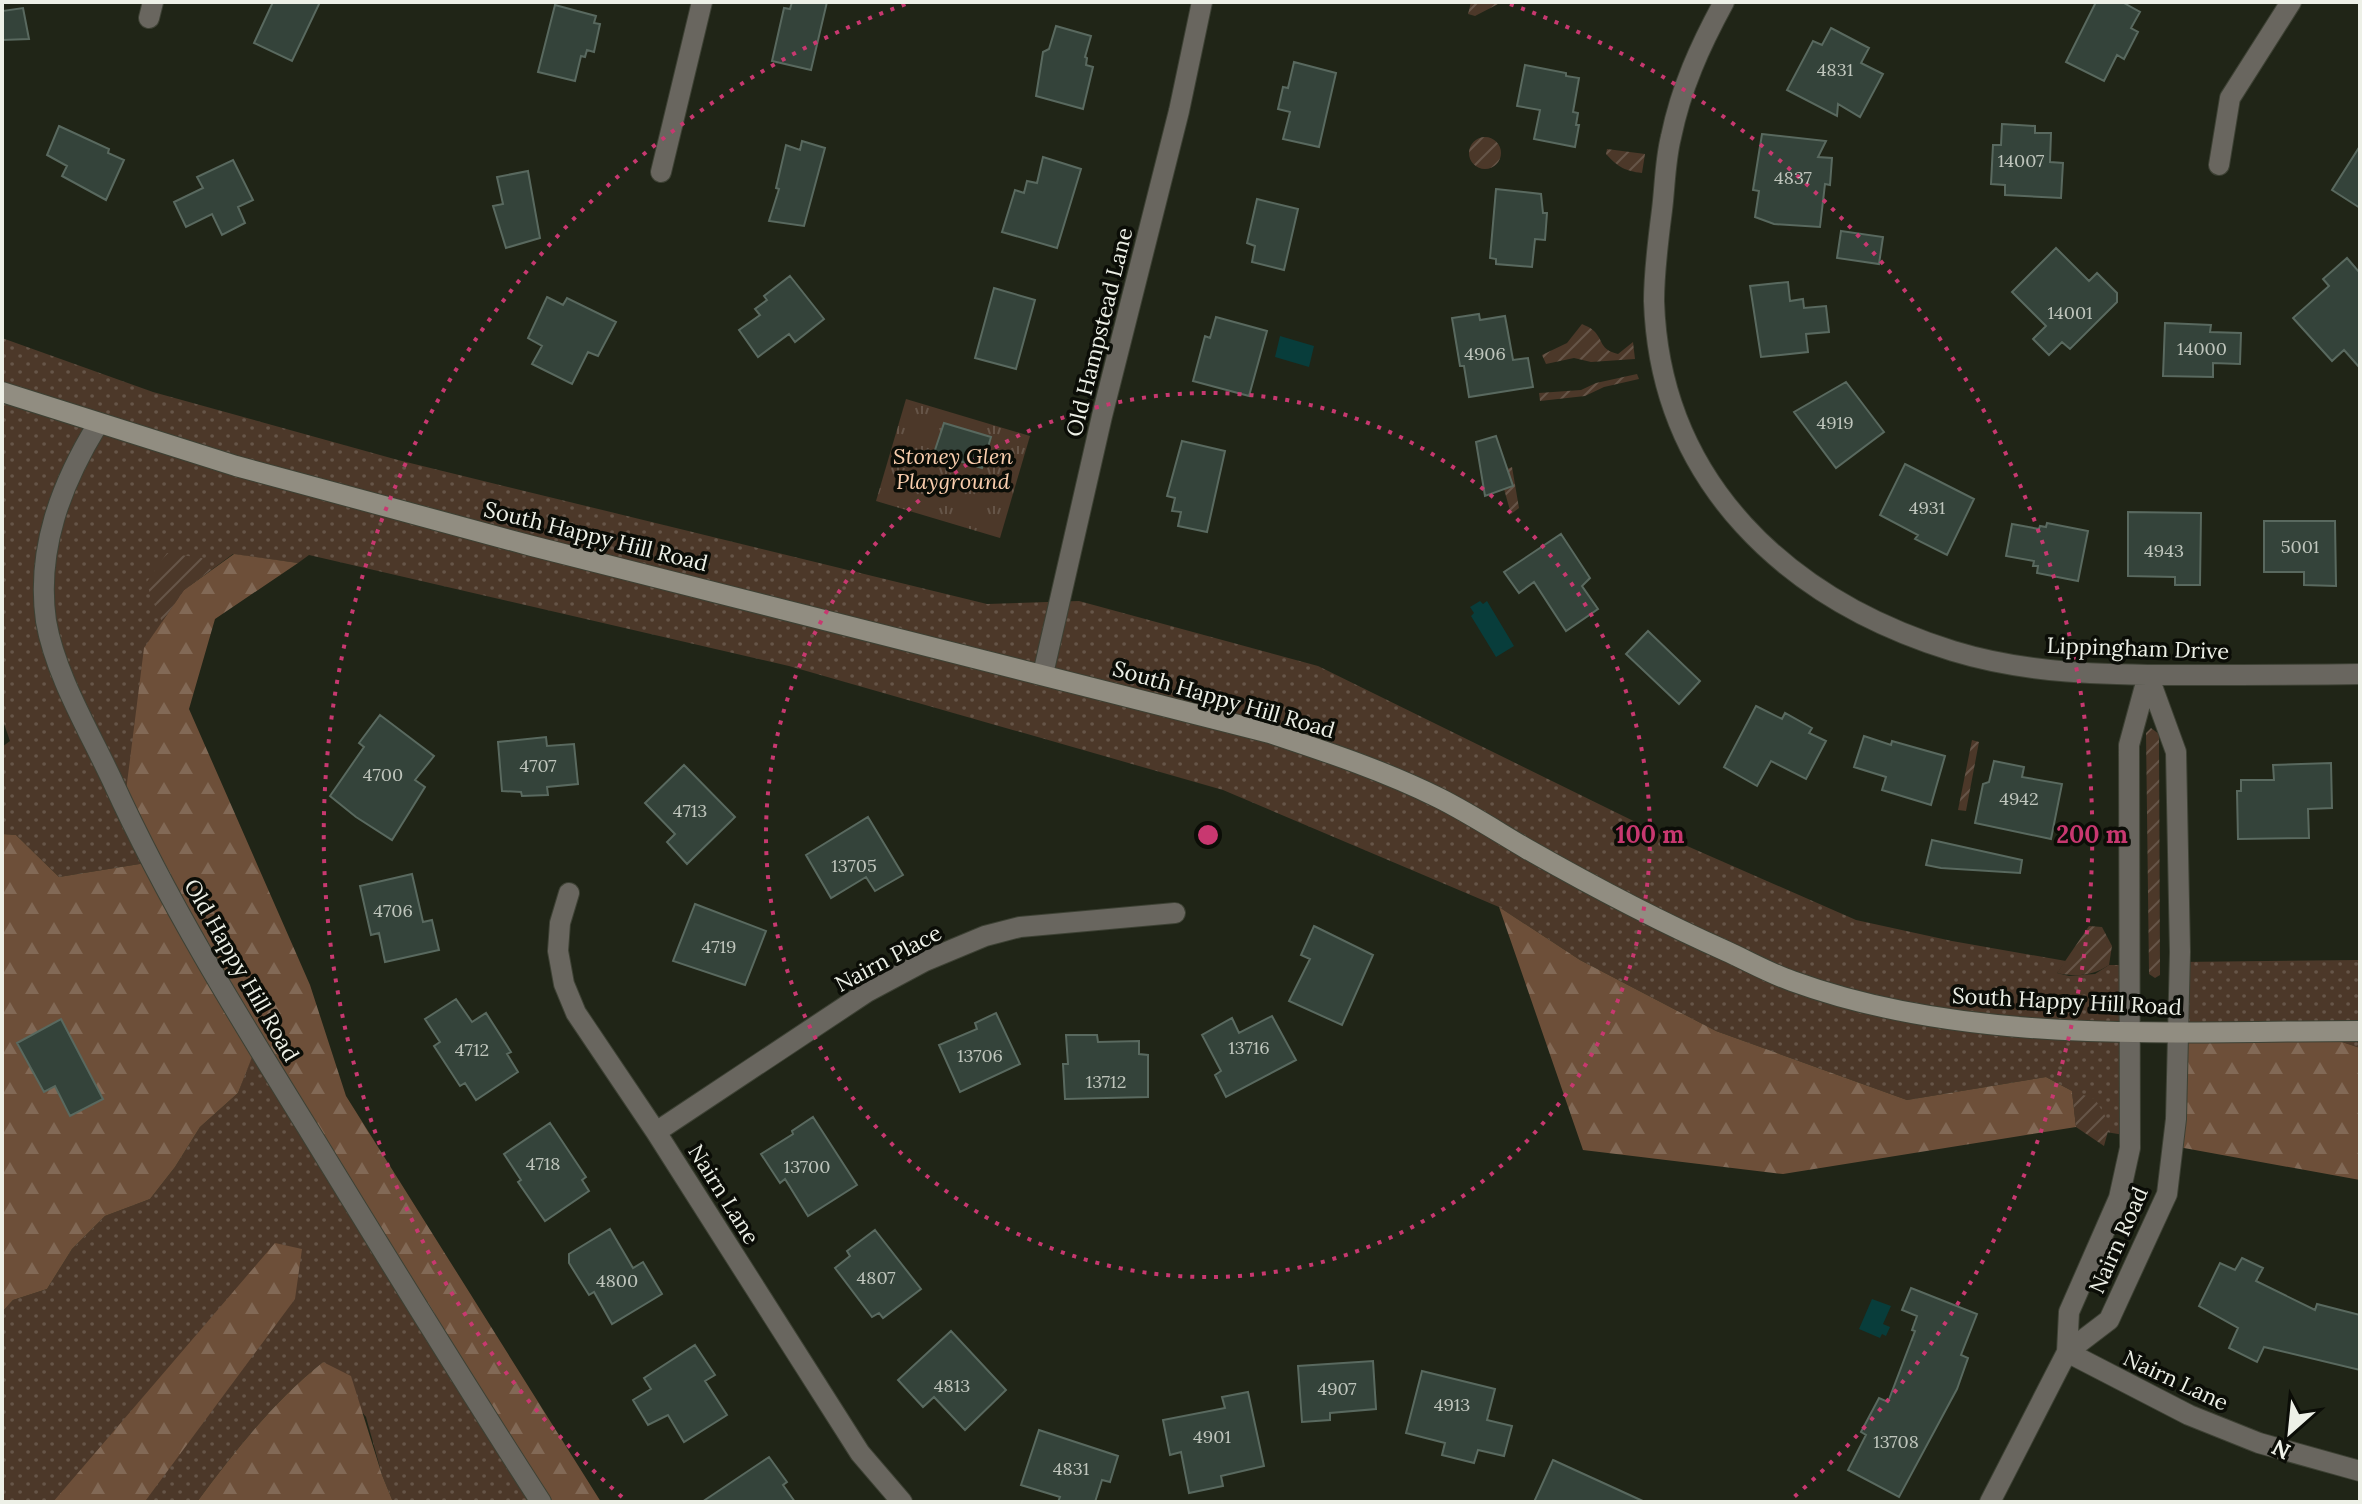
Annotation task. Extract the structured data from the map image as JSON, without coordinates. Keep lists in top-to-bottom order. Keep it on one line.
{"streets":{"street":["Old Hampstead Lane","South Happy Hill Road","Lippingham Drive","Nairn Place","Old Happy Hill Road","Nairn Lane","Nairn Road"]},"crossings":[["Old Hampstead Lane","South Happy Hill Road"],["South Happy Hill Road","Old Happy Hill Road"],["South Happy Hill Road","Nairn Road"],["Lippingham Drive","Nairn Road"],["Nairn Place","Nairn Lane"],["Nairn Lane","Nairn Road"]],"parks":["Stoney Glen Playground"],"house_numbers":["4831","14007","4837","14001","14000","4906","4919","4931","5001","4943","4707","4700","4942","4713","13705","4706","4719","13716","4712","13706","13712","4718","13700","4807","4800","4813","4907","4913","4901","13708","4831"],"north":"bottom left","rings":["100 m","200 m"]}
